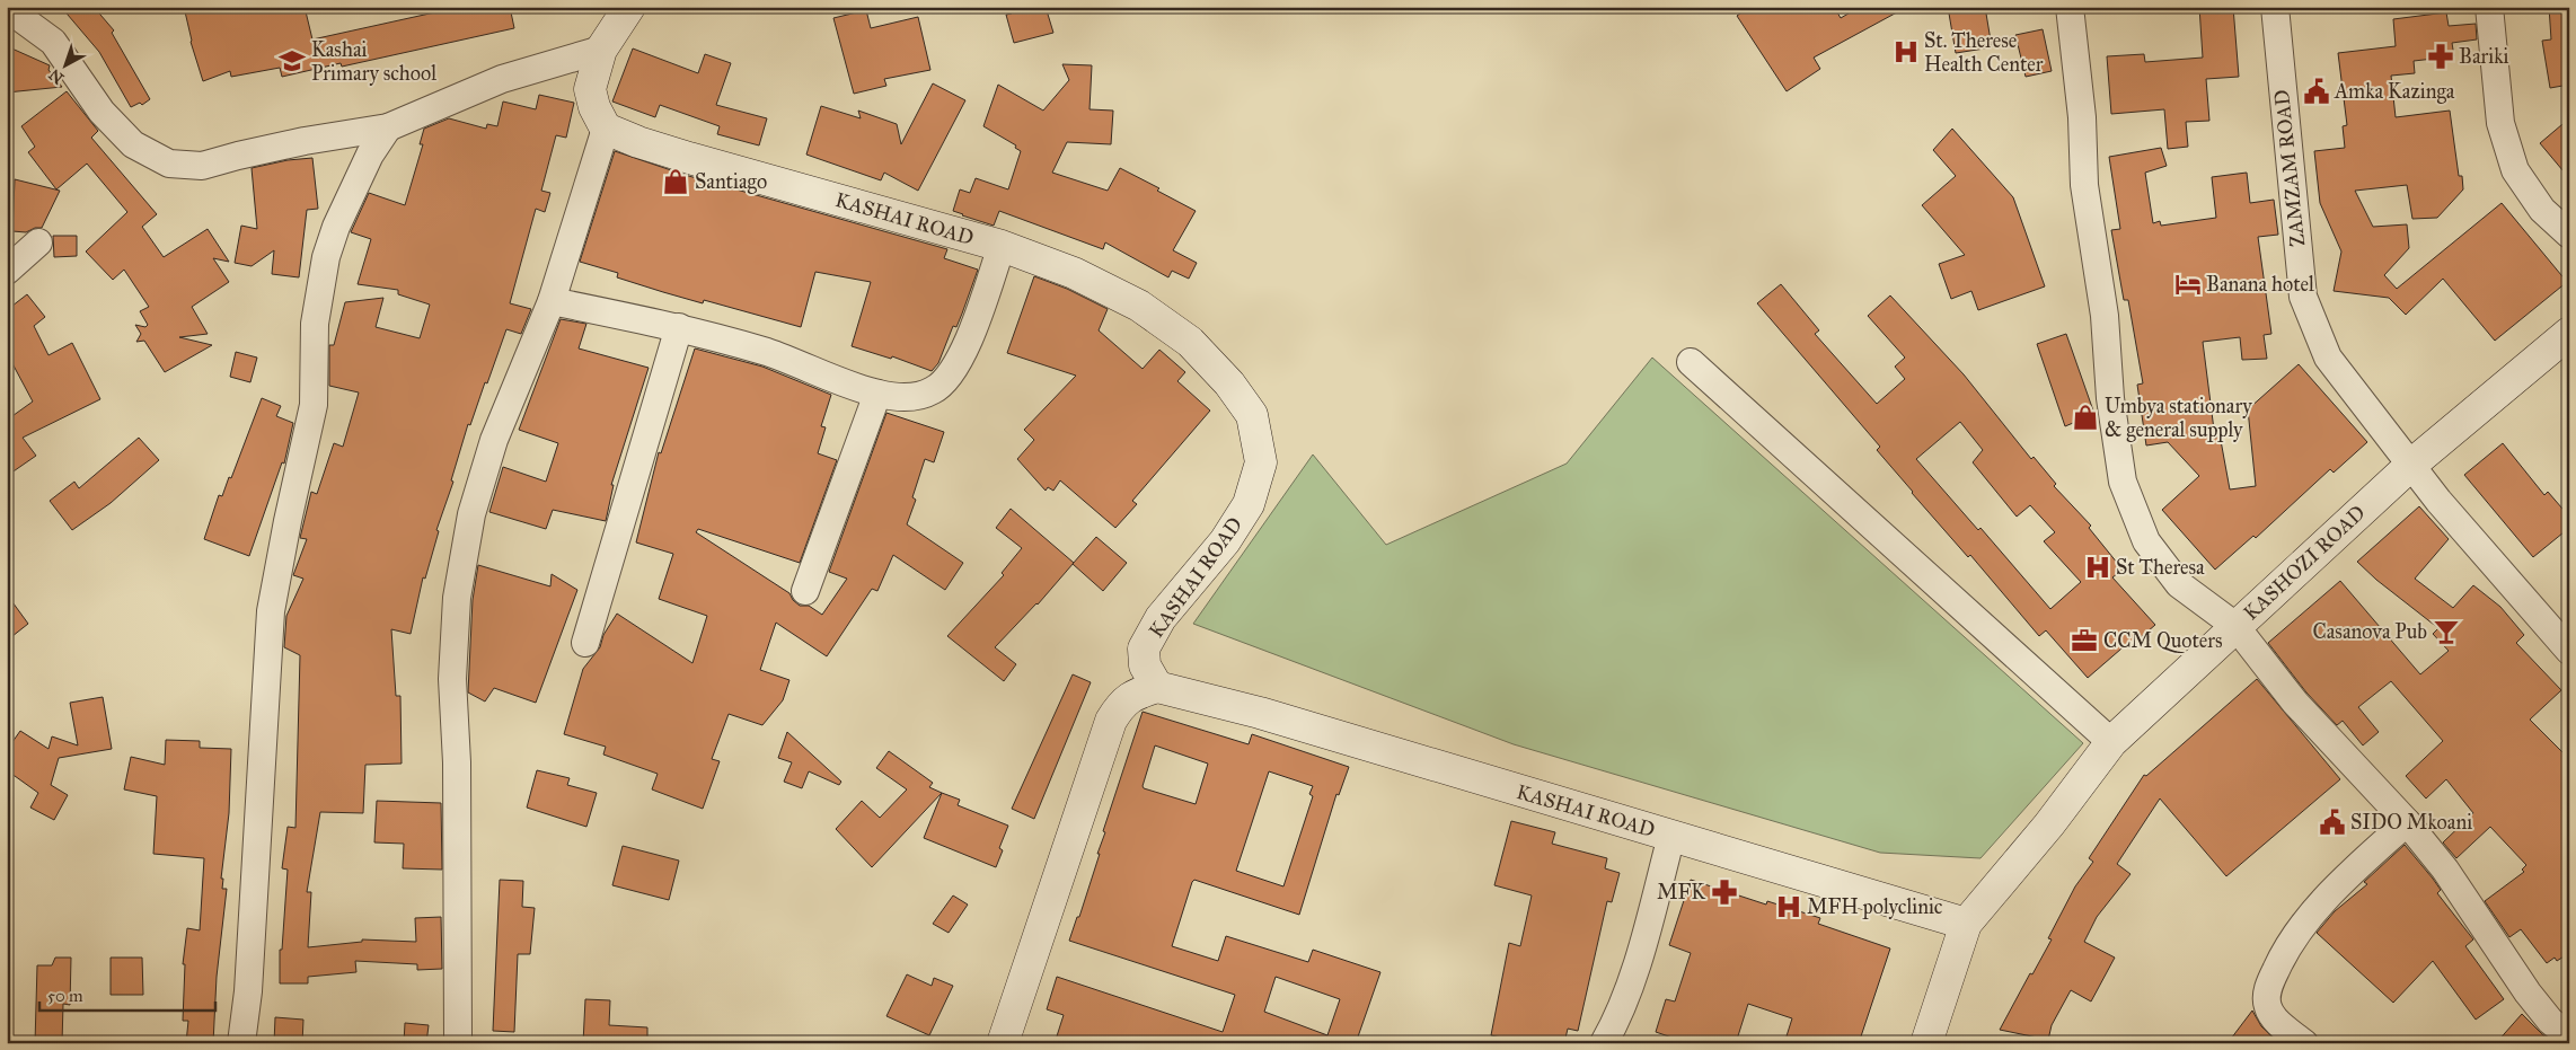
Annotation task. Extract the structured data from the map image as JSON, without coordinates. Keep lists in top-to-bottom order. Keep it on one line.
{"streets":{"street":["ZAMZAM ROAD","KASHAI ROAD","KASHOZI ROAD"]},"crossings":[["ZAMZAM ROAD","KASHOZI ROAD"],["KASHAI ROAD","KASHOZI ROAD"]],"places":{"hospital":["St. Therese Health Center","St Theresa","MFH polyclinic"],"pharmacy":["Bariki","MFK"],"school or university":["Kashai Primary school"],"public building":["Amka Kazinga","SIDO Mkoani"],"shop":["Santiago","Umbya stationary & general supply"],"hotel":["Banana hotel"],"bar":["Casanova Pub"],"office":["CCM Quoters"]},"scale_bar":"50 m","north":"bottom left"}
